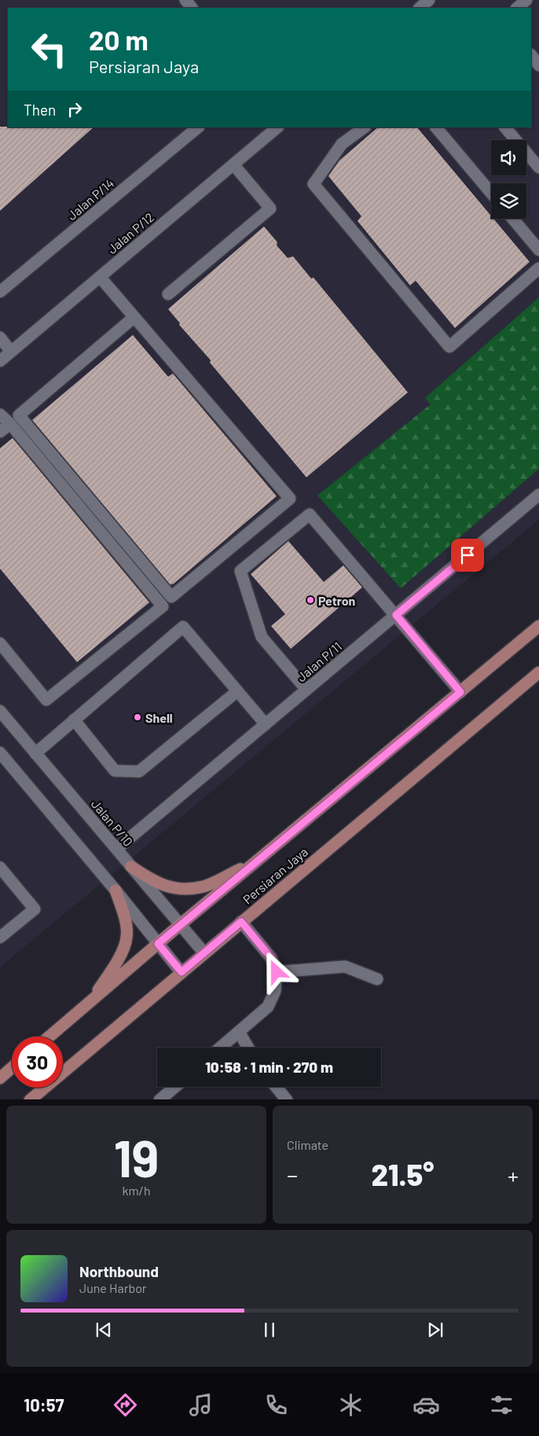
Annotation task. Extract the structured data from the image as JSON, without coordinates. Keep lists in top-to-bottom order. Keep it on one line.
{"streets":{"main road":["Persiaran Jaya"],"street":["Jalan P/14","Jalan P/12","Jalan P/11","Jalan P/10"]},"crossings":[["Jalan P/11","Jalan P/10"],["Jalan P/10","Persiaran Jaya"]],"places":["Petron","Shell"],"page":{"turn":["20 m","Persiaran Jaya"],"then":"Then","limit":"30","trip":"10:58 · 1 min · 270 m","tile":[["19","km/h"],"Climate"],"heat":["−","21.5°","+"],"song":["Northbound","June Harbor"],"tabs":"10:57"}}
